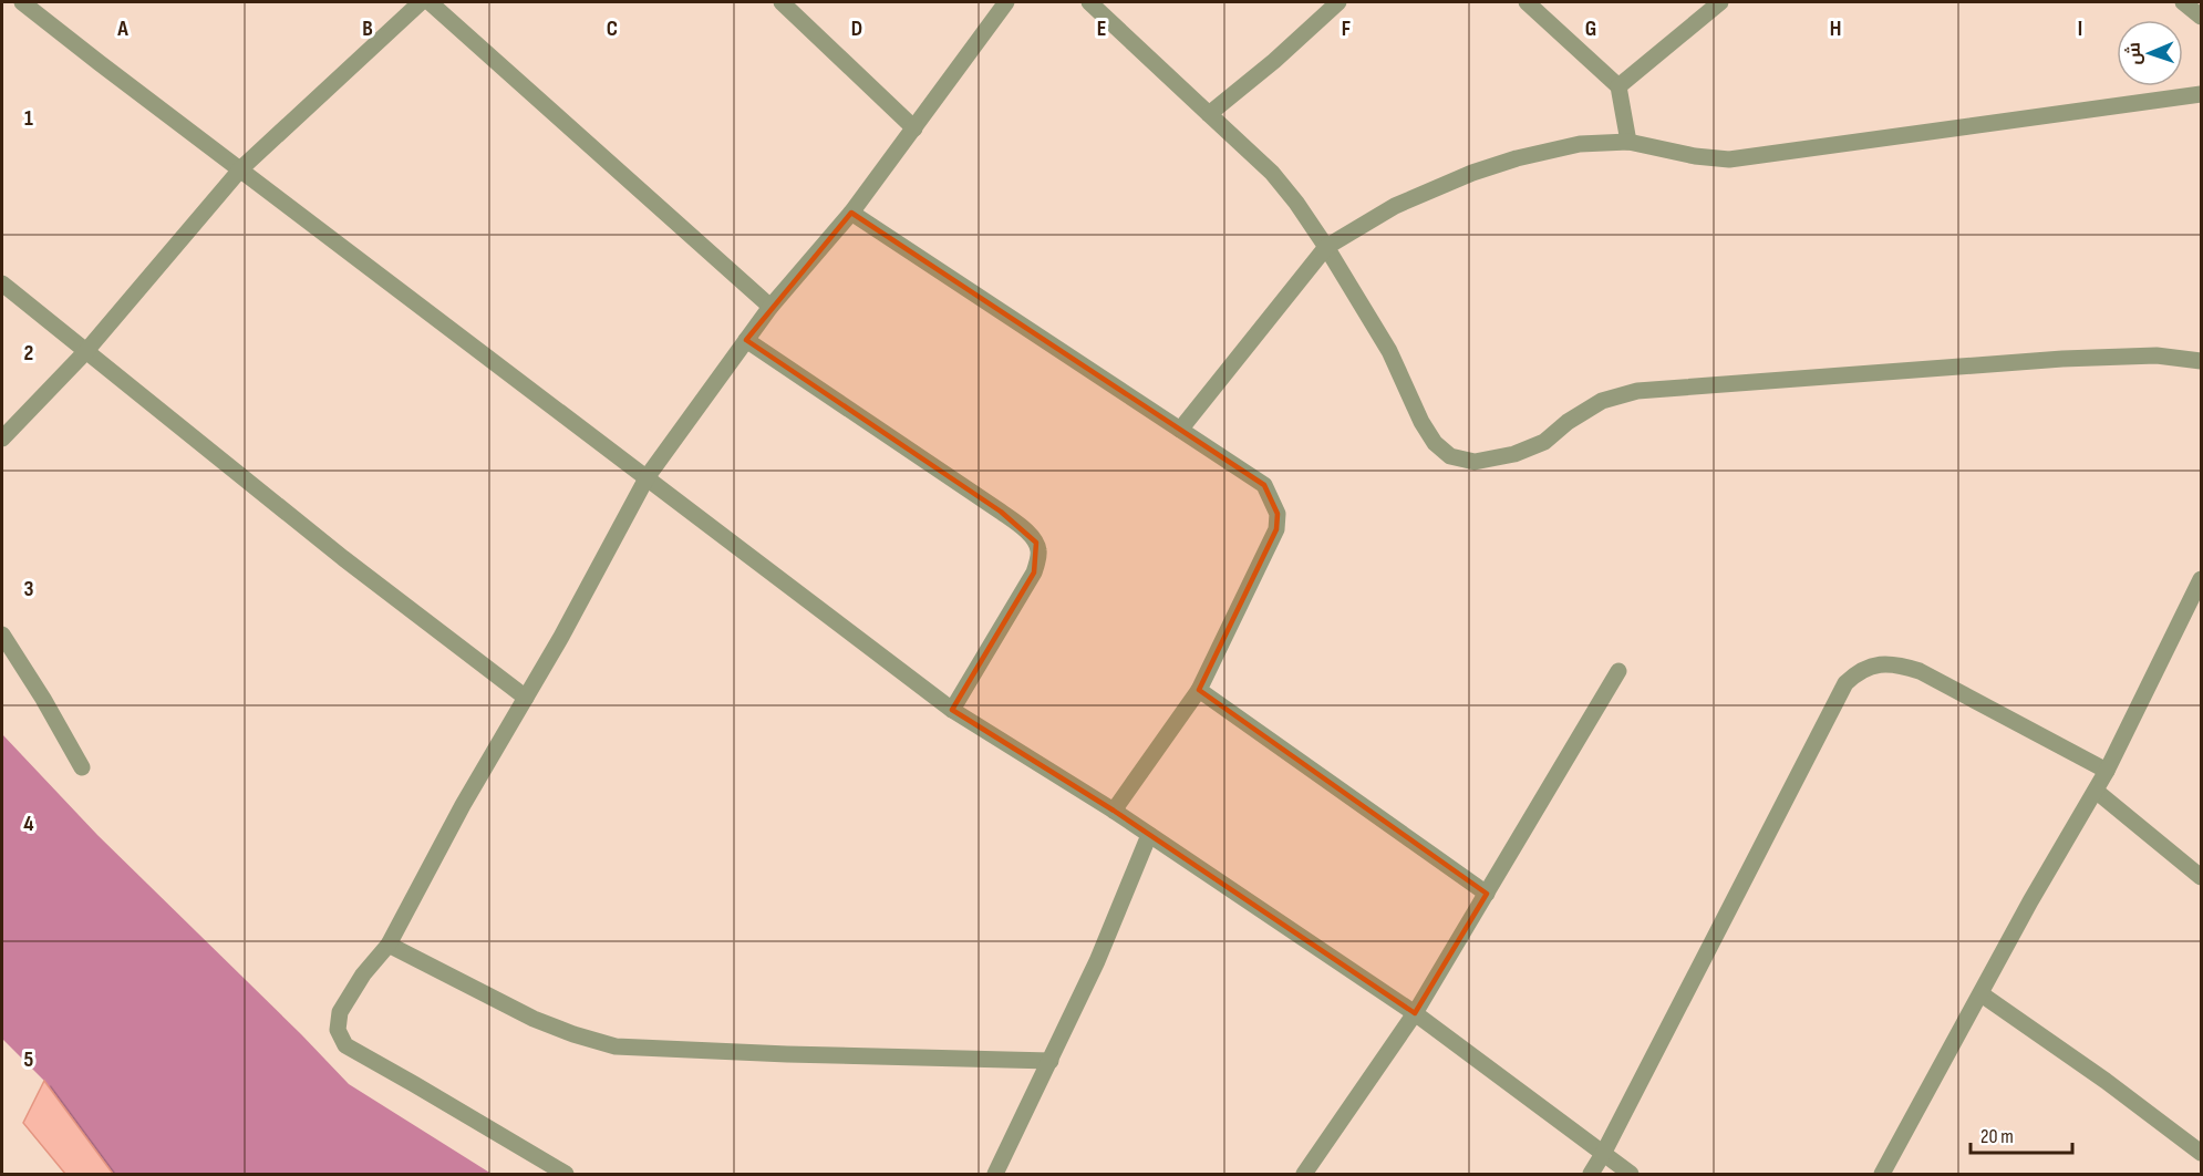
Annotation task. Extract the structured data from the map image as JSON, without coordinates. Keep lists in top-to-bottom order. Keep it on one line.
{"scale_bar":"20 m","north":"left","grid":{"columns":["A","B","C","D","E","F","G","H","I"],"rows":["1","2","3","4","5"]}}
